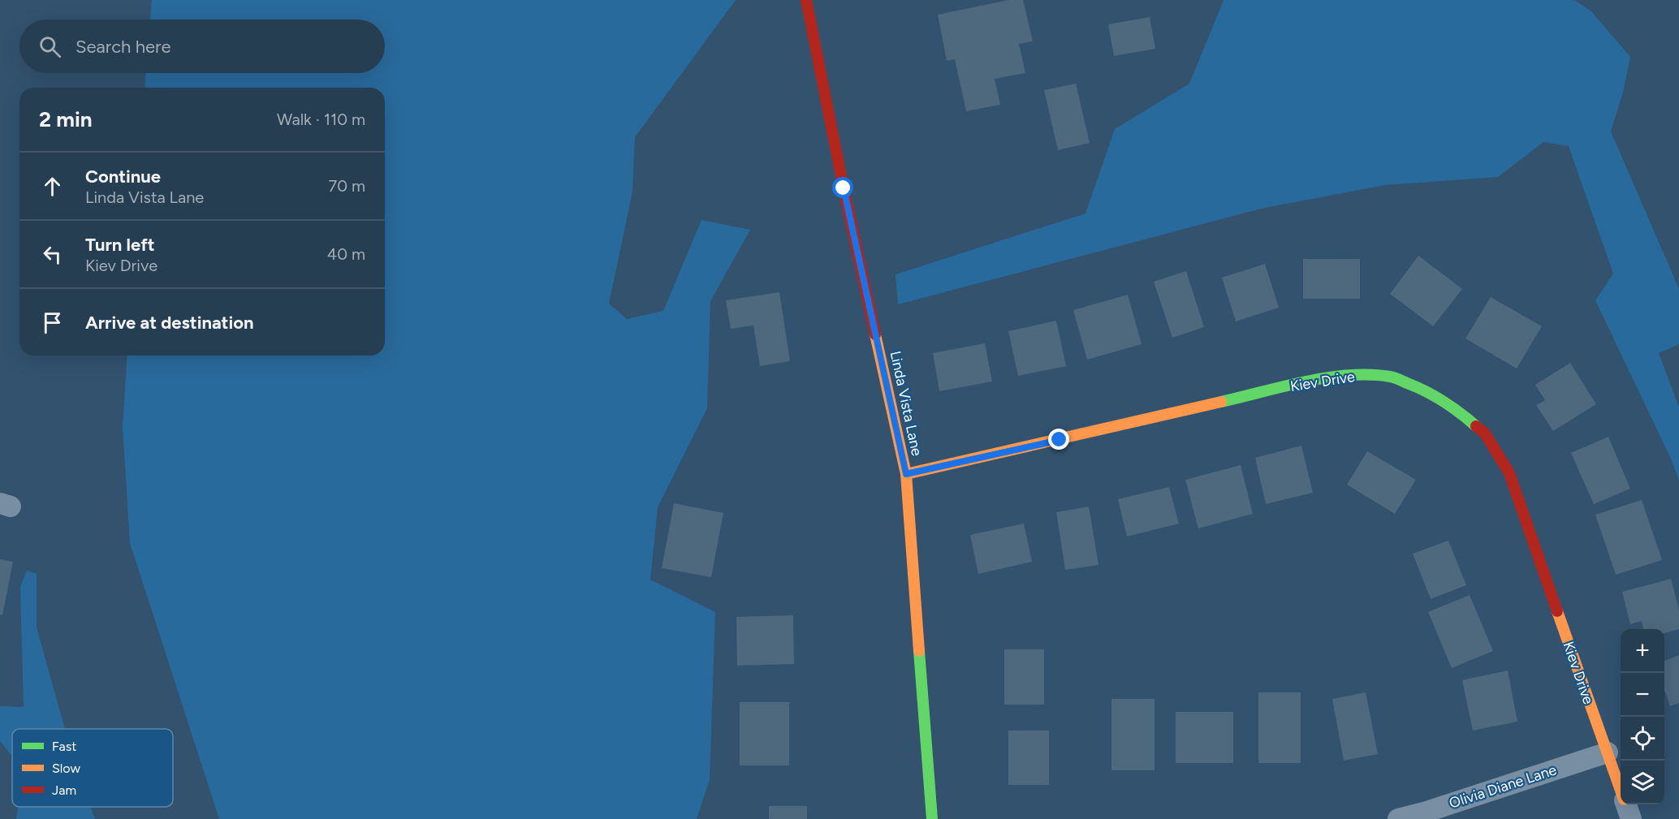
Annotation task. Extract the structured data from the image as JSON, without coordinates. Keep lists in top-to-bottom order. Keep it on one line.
{"streets":{"street":["Kiev Drive","Linda Vista Lane","Olivia Diane Lane"]},"crossings":[["Kiev Drive","Linda Vista Lane"],["Kiev Drive","Olivia Diane Lane"]],"legend":["Fast","Slow","Jam"],"page":{"search":"Search here","heading":["2 min","Walk · 110 m"],"list":[["Continue","Linda Vista Lane","70 m"],["Turn left","Kiev Drive","40 m"],"Arrive at destination"],"map_buttons":["+","−"]}}
